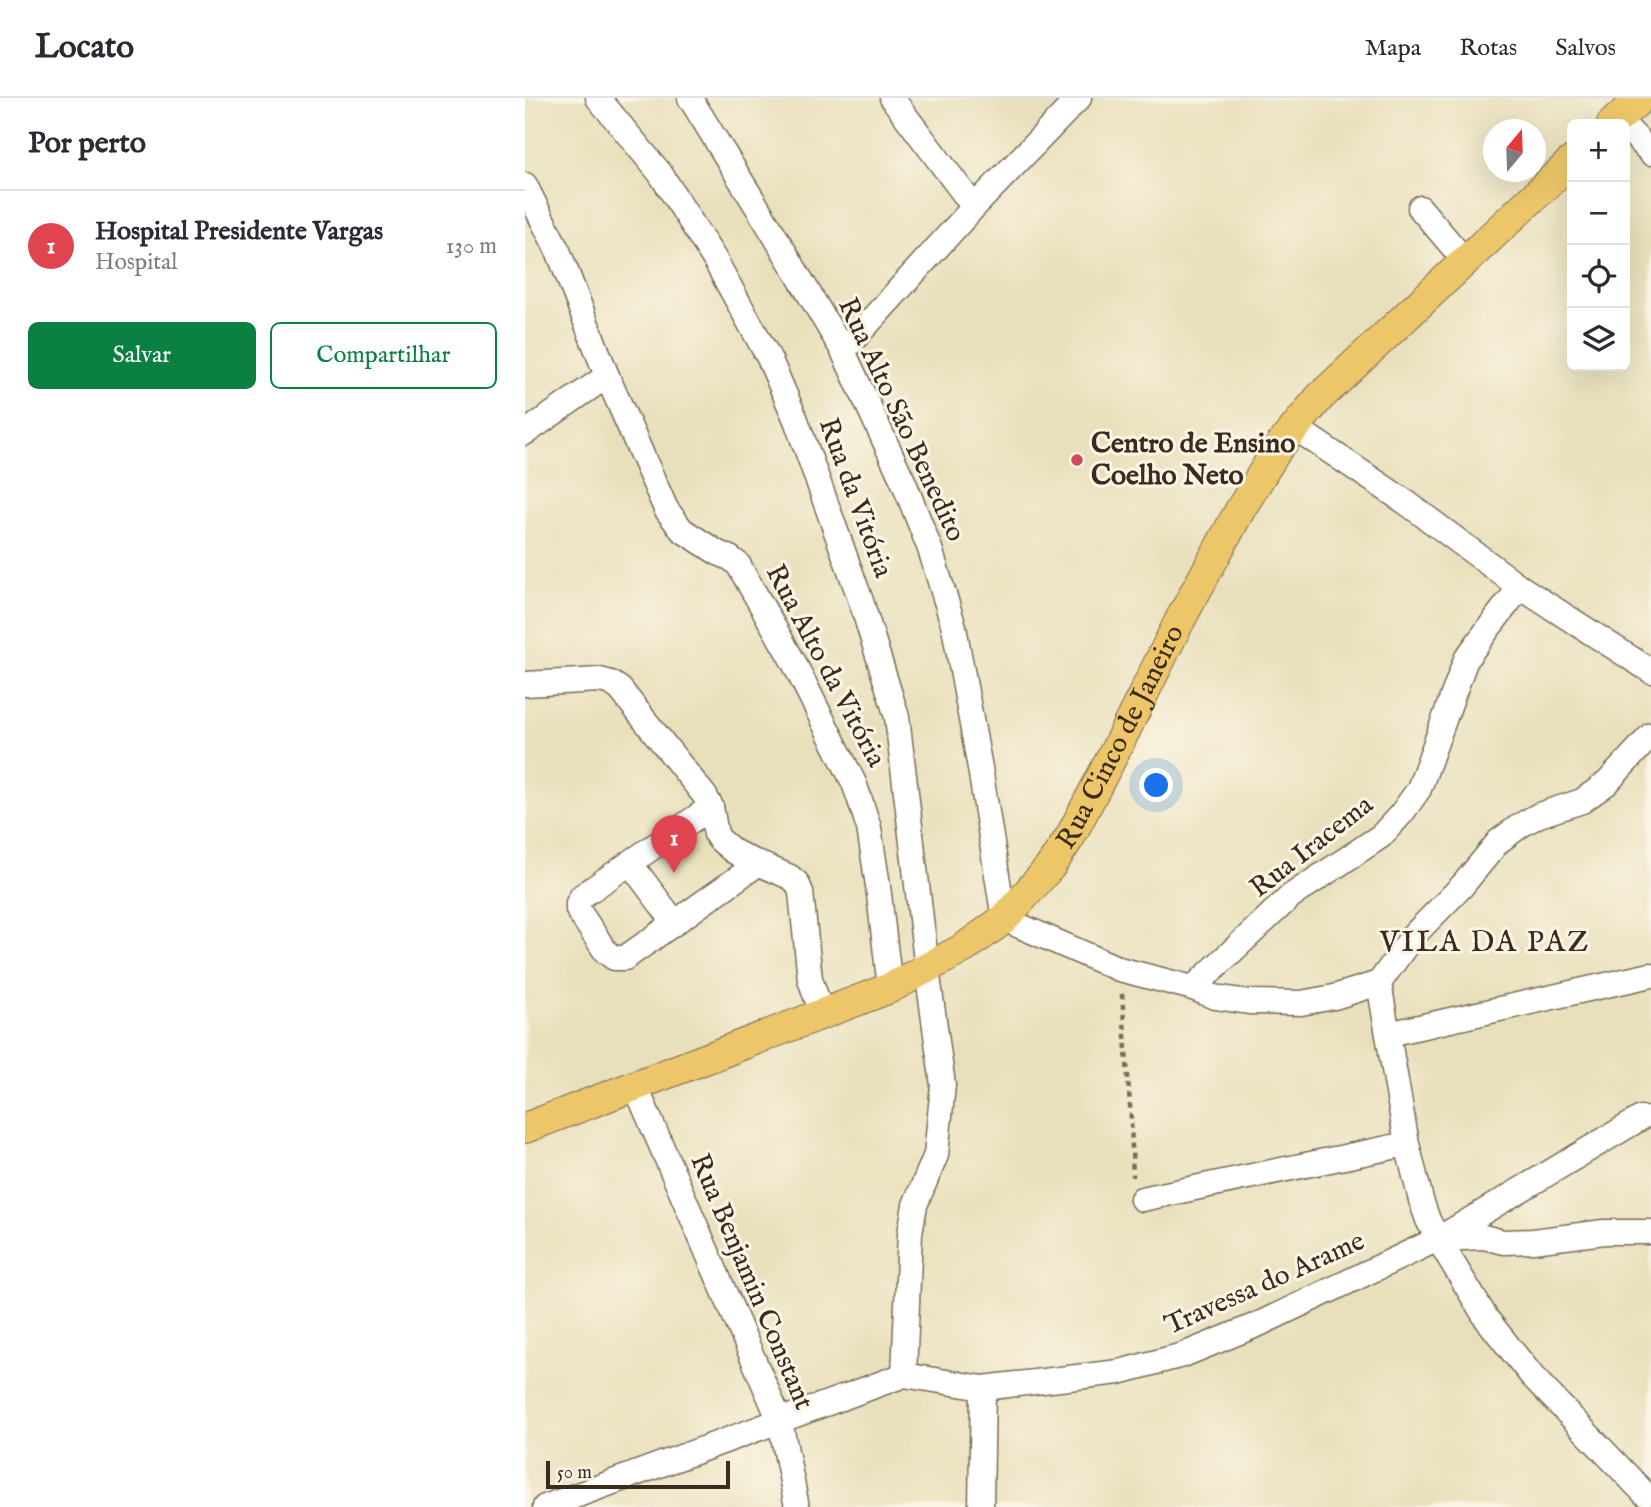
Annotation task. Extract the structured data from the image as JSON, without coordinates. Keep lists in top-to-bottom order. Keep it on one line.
{"streets":{"main road":["Rua Cinco de Janeiro"],"street":["Rua Alto São Benedito","Rua da Vitória","Rua Alto da Vitória","Rua Iracema","Rua Benjamin Constant","Travessa do Arame"]},"crossings":[["Rua Alto São Benedito","Rua Cinco de Janeiro"],["Rua da Vitória","Rua Cinco de Janeiro"],["Rua da Vitória","Travessa do Arame"],["Rua Alto da Vitória","Rua Cinco de Janeiro"],["Rua Cinco de Janeiro","Rua Benjamin Constant"]],"districts":["VILA DA PAZ"],"places":["Centro de Ensino Coelho Neto"],"scale_bar":"50 m","north":"top","page":{"header":"Locato","nav":["Mapa","Rotas","Salvos"],"heading":"Por perto","map_buttons":["+","−"],"list":[{"mark":"1","name":"Hospital Presidente Vargas","note":"Hospital","value":"130 m"}],"buttons":["Salvar","Compartilhar"],"pins":"1","scale":"50 m"}}
